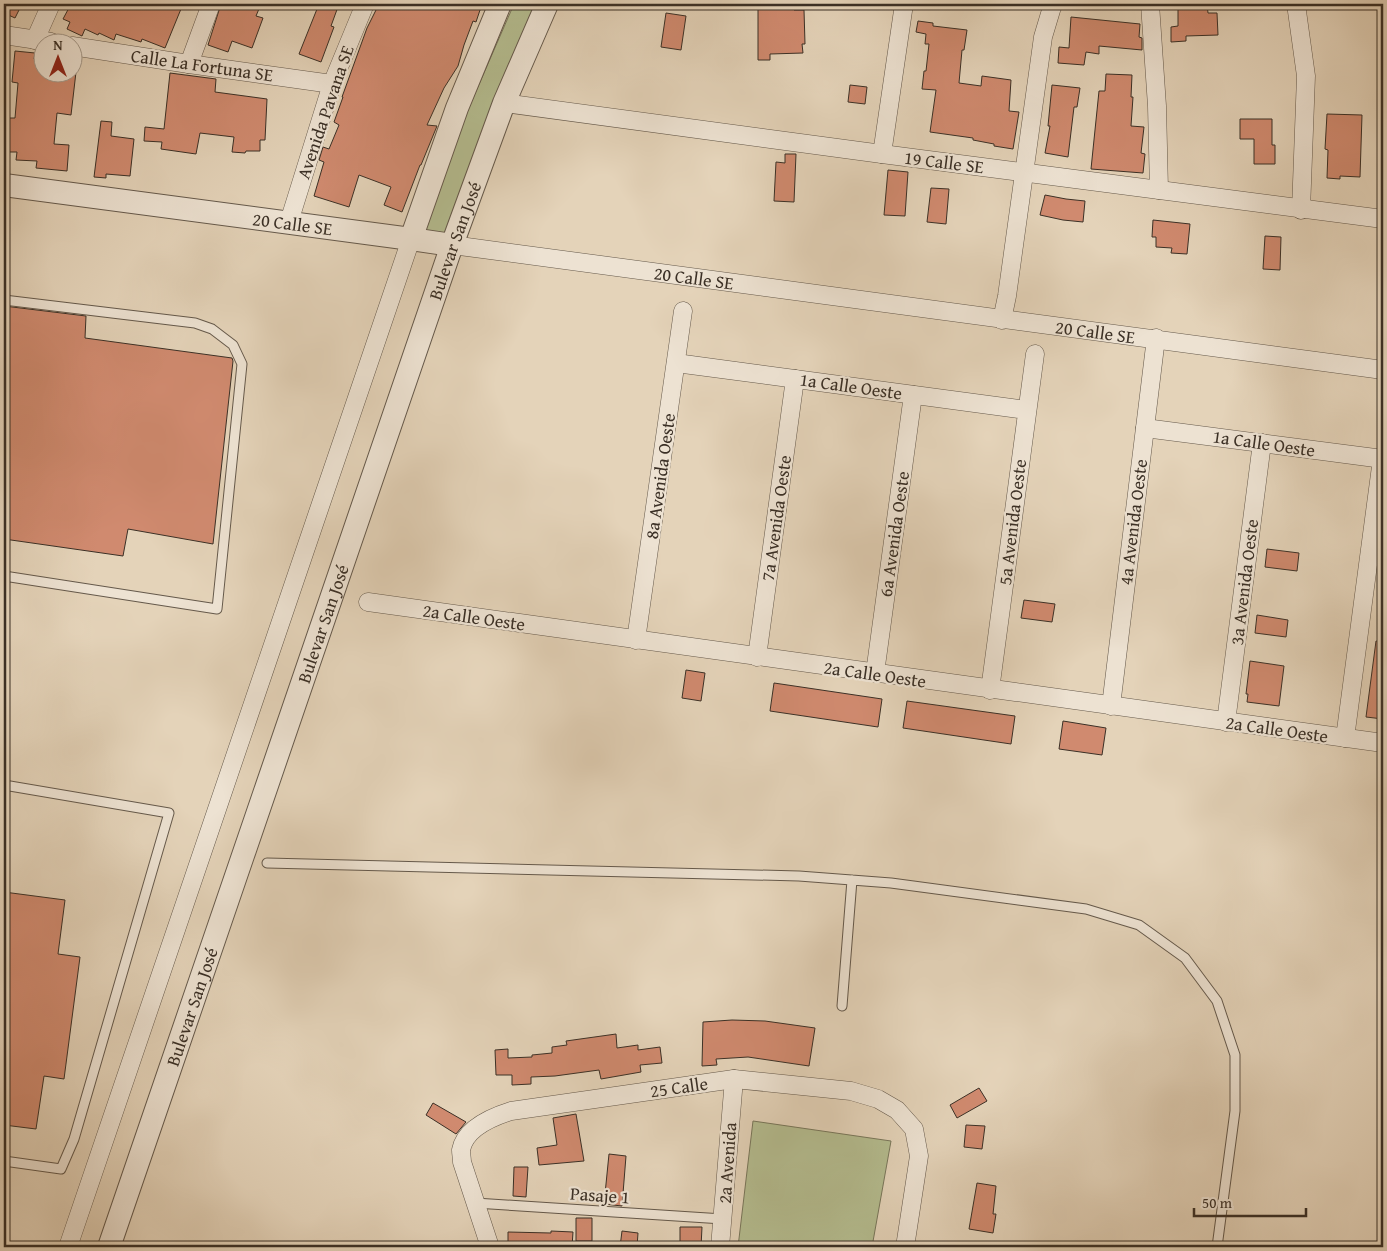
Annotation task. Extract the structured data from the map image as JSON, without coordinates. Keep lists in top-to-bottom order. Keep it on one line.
{"streets":{"street":["Calle La Fortuna SE","Avenida Pavana SE","19 Calle SE","20 Calle SE","Bulevar San José","1a Calle Oeste","8a Avenida Oeste","7a Avenida Oeste","5a Avenida Oeste","4a Avenida Oeste","6a Avenida Oeste","3a Avenida Oeste","2a Calle Oeste","25 Calle","2a Avenida"],"lane":["Pasaje 1"]},"crossings":[["Calle La Fortuna SE","Avenida Pavana SE"],["Avenida Pavana SE","20 Calle SE"],["19 Calle SE","Bulevar San José"],["20 Calle SE","Bulevar San José"],["20 Calle SE","4a Avenida Oeste"],["1a Calle Oeste","8a Avenida Oeste"],["1a Calle Oeste","7a Avenida Oeste"],["1a Calle Oeste","5a Avenida Oeste"],["1a Calle Oeste","4a Avenida Oeste"],["1a Calle Oeste","6a Avenida Oeste"],["1a Calle Oeste","3a Avenida Oeste"],["8a Avenida Oeste","2a Calle Oeste"],["7a Avenida Oeste","2a Calle Oeste"],["5a Avenida Oeste","2a Calle Oeste"],["4a Avenida Oeste","2a Calle Oeste"],["6a Avenida Oeste","2a Calle Oeste"],["3a Avenida Oeste","2a Calle Oeste"],["25 Calle","2a Avenida"],["25 Calle","Pasaje 1"],["2a Avenida","Pasaje 1"]],"scale_bar":"50 m","north":"top"}
